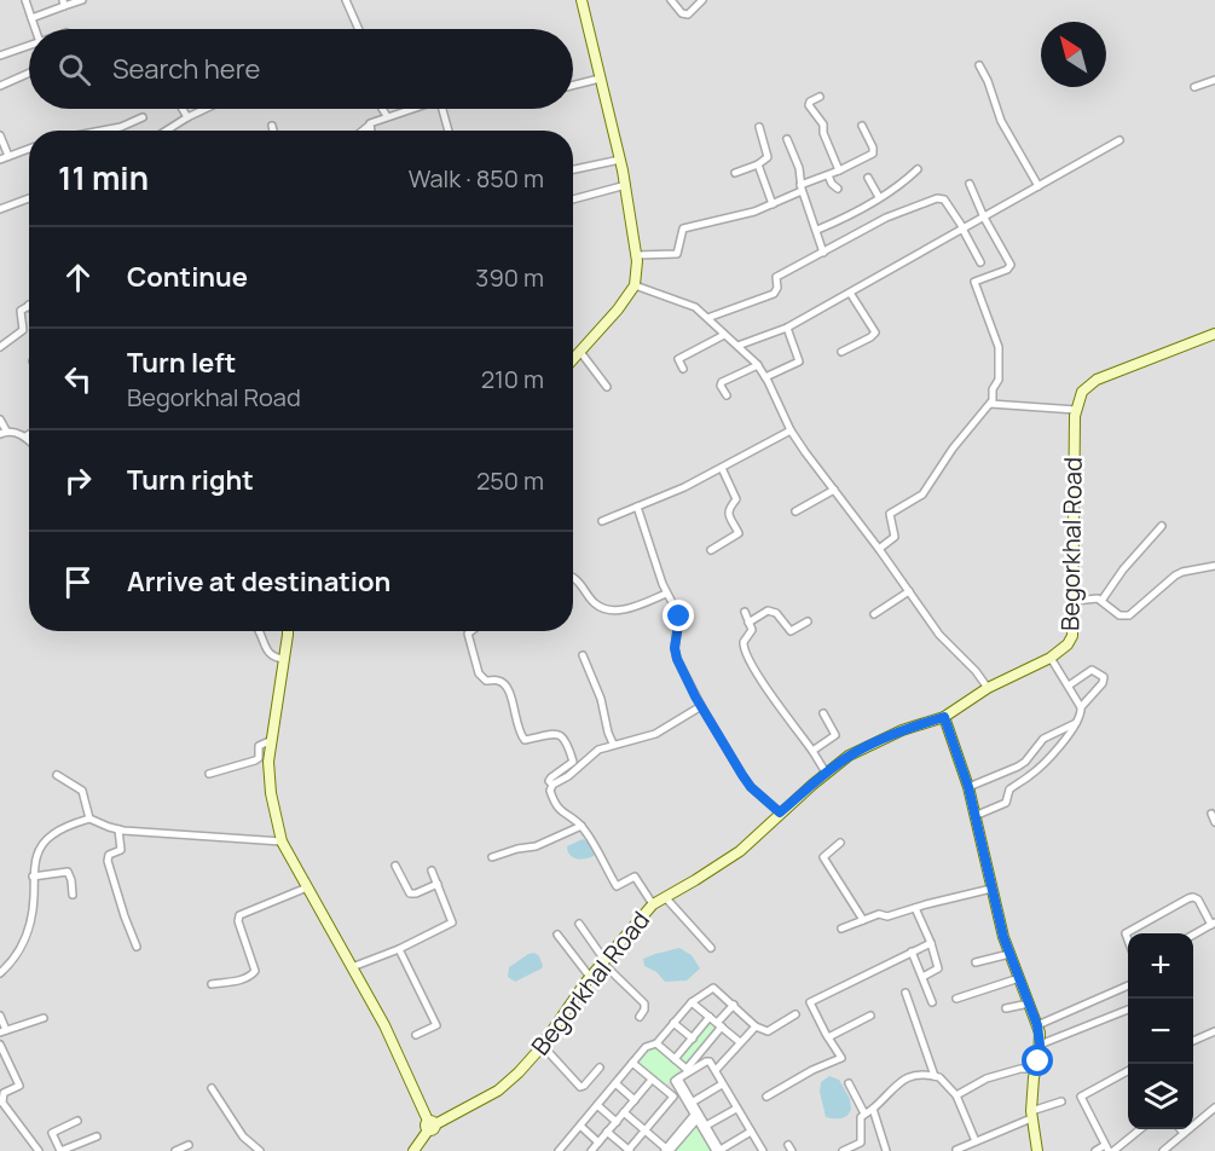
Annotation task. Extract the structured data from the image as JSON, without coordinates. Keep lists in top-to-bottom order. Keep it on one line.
{"streets":{"street":["Begorkhal Road"]},"north":"top left","page":{"search":"Search here","heading":["11 min","Walk · 850 m"],"list":[["Continue","390 m"],["Turn left","Begorkhal Road","210 m"],["Turn right","250 m"],"Arrive at destination"],"map_buttons":["+","−"]}}
